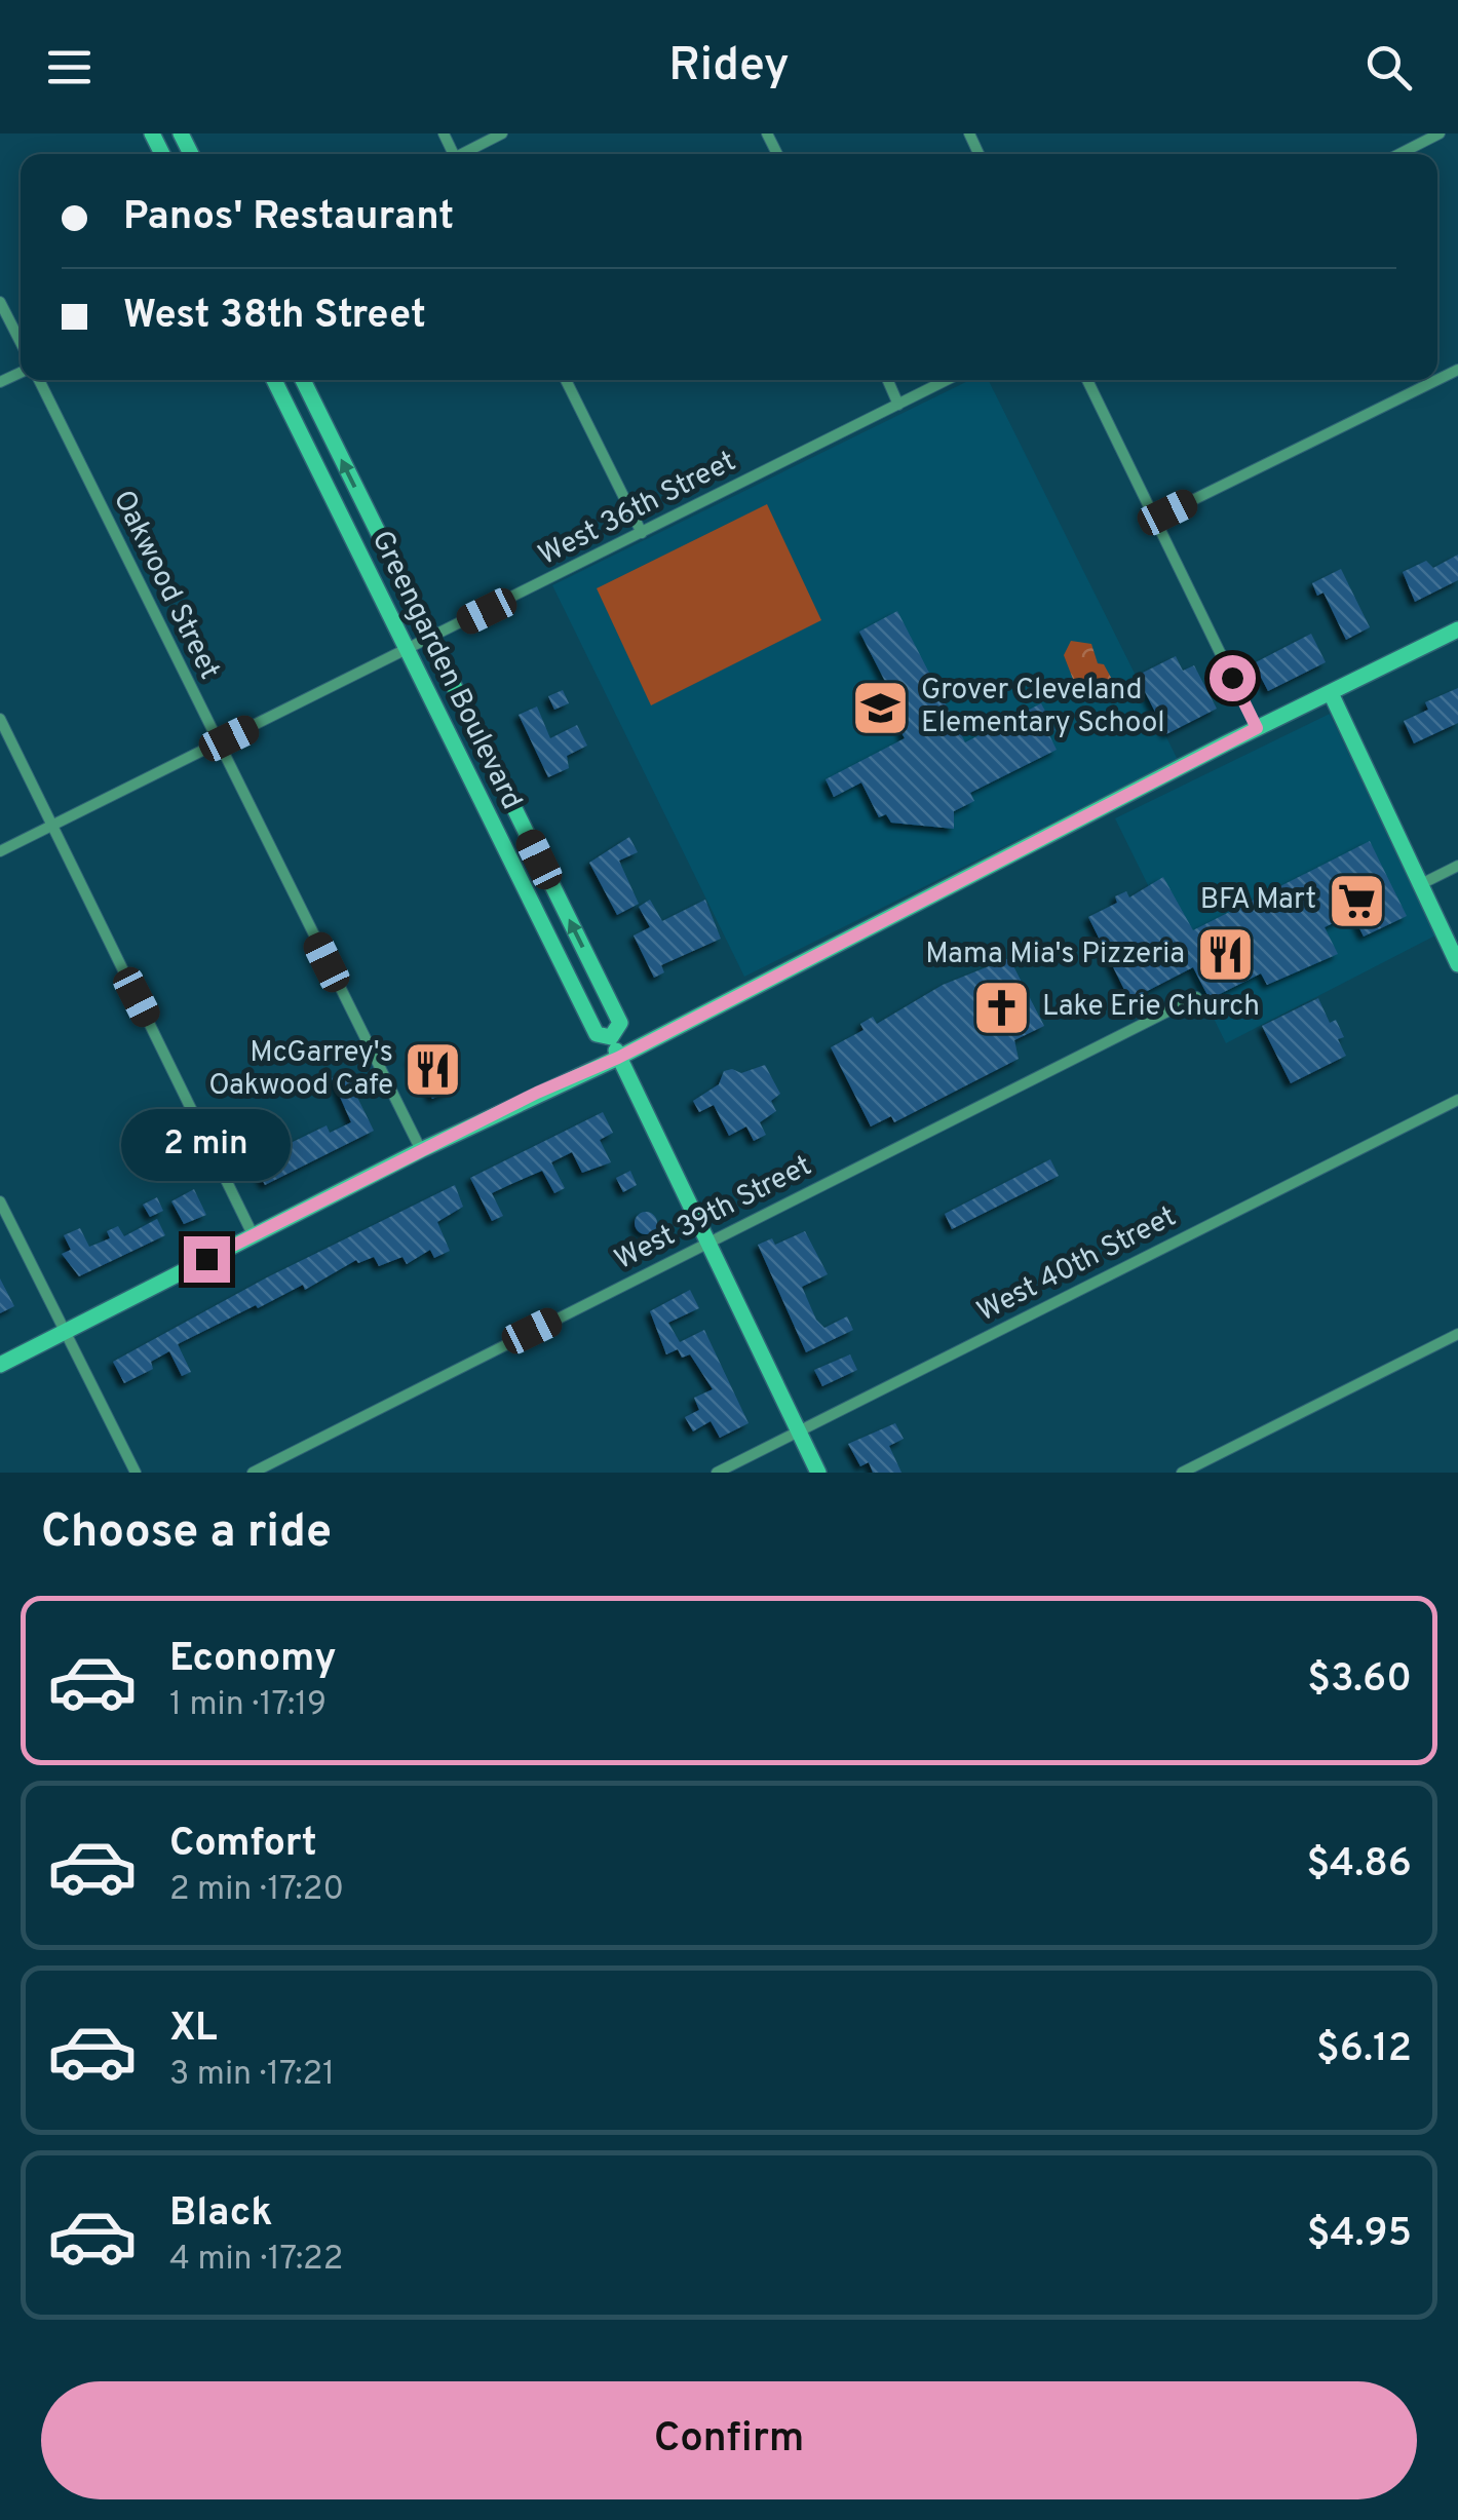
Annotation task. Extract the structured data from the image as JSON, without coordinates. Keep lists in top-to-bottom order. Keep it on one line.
{"streets":{"street":["West 36th Street","Oakwood Street","Greengarden Boulevard","West 39th Street","West 40th Street"]},"crossings":[["West 36th Street","Oakwood Street"],["West 36th Street","Greengarden Boulevard"],["Greengarden Boulevard","West 39th Street"],["Greengarden Boulevard","West 40th Street"]],"places":{"school or university":["Grover Cleveland Elementary School"],"supermarket":["BFA Mart"],"restaurant":["Mama Mia's Pizzeria","McGarrey's Oakwood Cafe"],"church":["Lake Erie Church"]},"page":{"header":"Ridey","banner":["Panos' Restaurant","West 38th Street"],"bubble":"2 min","heading":"Choose a ride","list":[{"name":"Economy","note":"1 min · 17:19","value":"$3.60"},{"name":"Comfort","note":"2 min · 17:20","value":"$4.86"},{"name":"XL","note":"3 min · 17:21","value":"$6.12"},{"name":"Black","note":"4 min · 17:22","value":"$4.95"}],"buttons":"Confirm"}}
